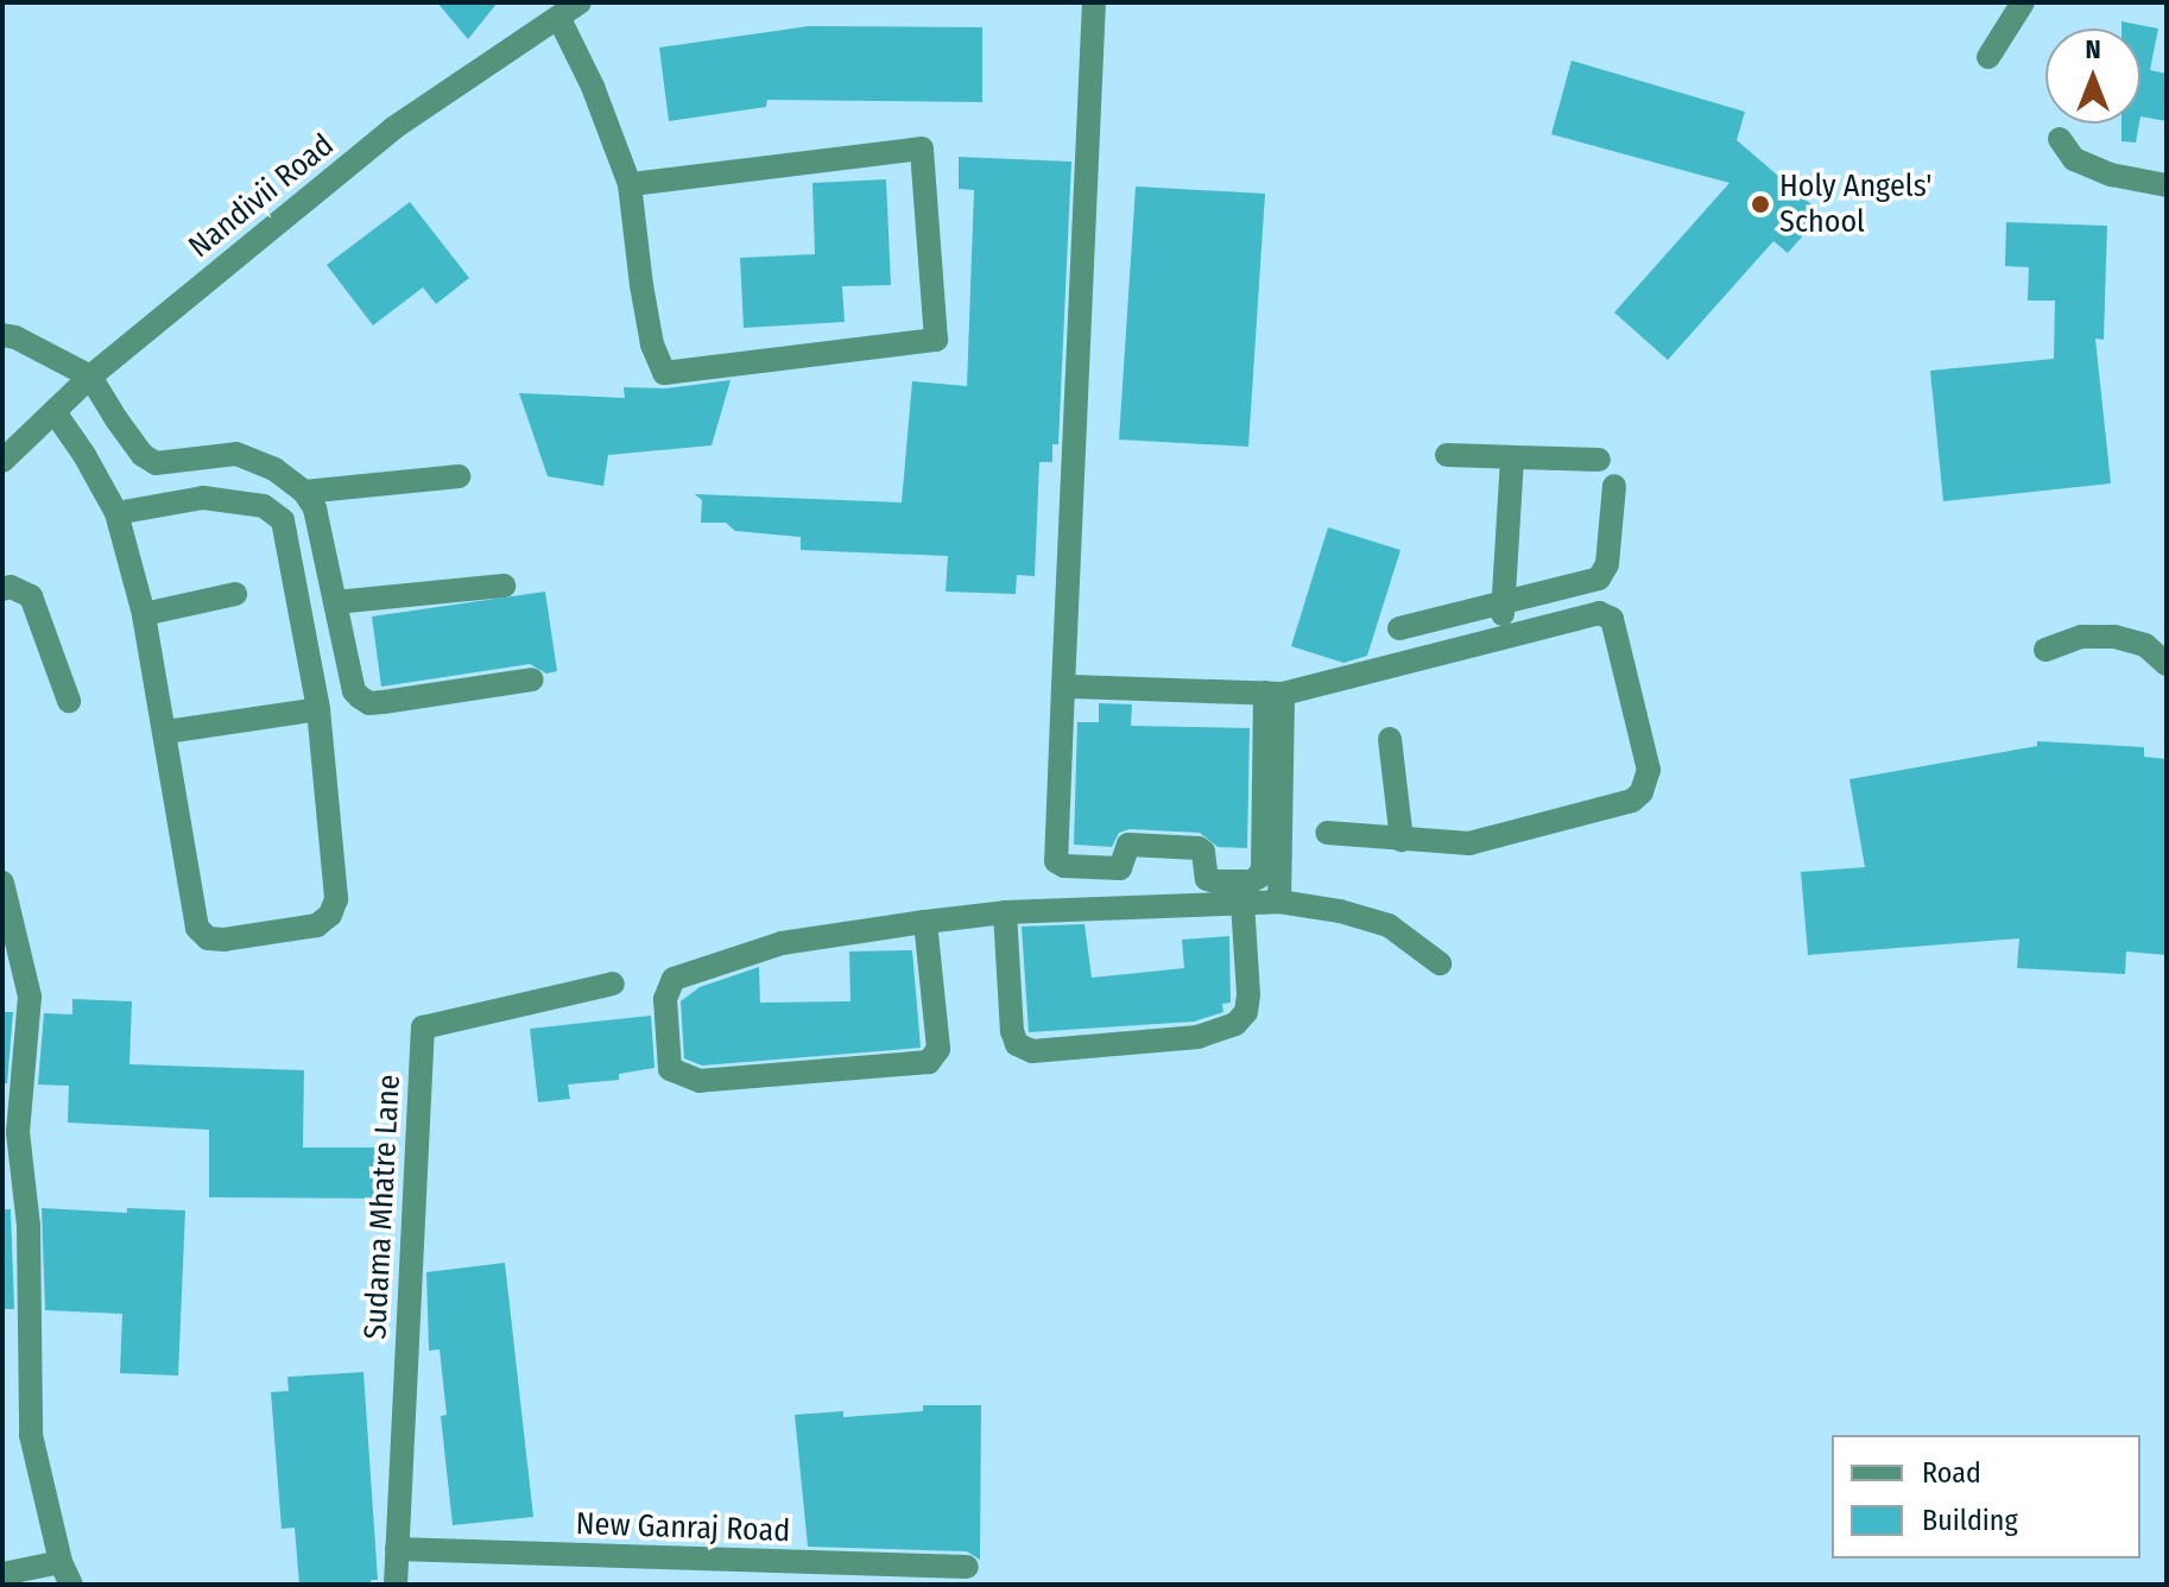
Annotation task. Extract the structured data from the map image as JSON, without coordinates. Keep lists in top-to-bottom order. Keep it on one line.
{"streets":{"street":["Nandivii Road","Sudama Mhatre Lane","New Ganraj Road"]},"crossings":[["Sudama Mhatre Lane","New Ganraj Road"]],"places":["Holy Angels' School"],"legend":["Road","Building"],"north":"top"}
